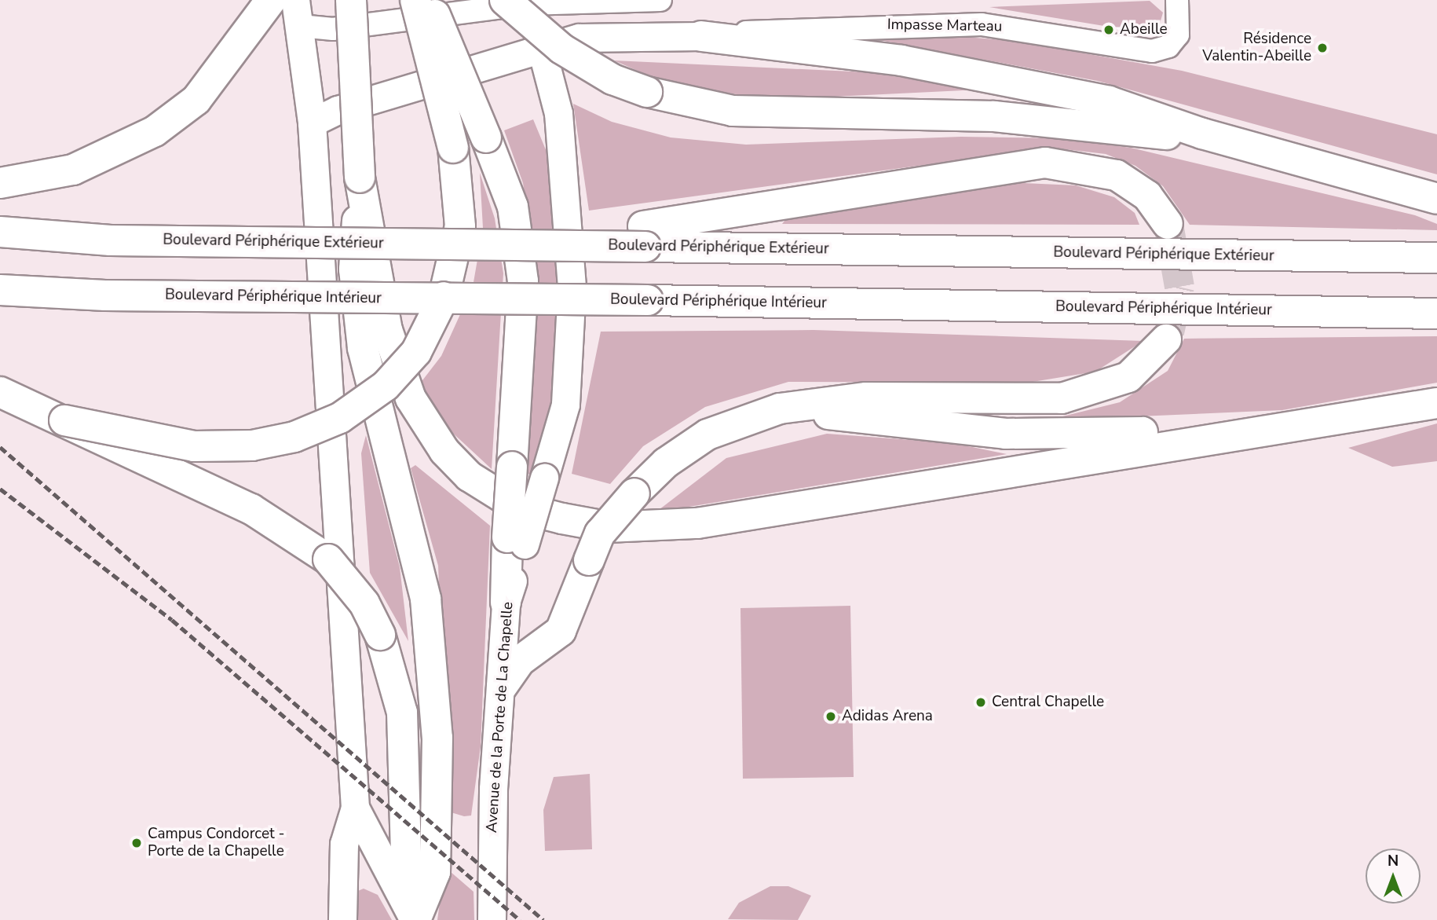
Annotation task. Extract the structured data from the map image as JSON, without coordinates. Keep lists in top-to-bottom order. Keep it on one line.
{"streets":{"highway":["Boulevard Périphérique Extérieur","Boulevard Périphérique Intérieur"],"main road":["Avenue de la Porte de La Chapelle"],"street":["Impasse Marteau"]},"places":["Abeille","Résidence Valentin-Abeille","Central Chapelle","Adidas Arena","Campus Condorcet - Porte de la Chapelle"],"north":"top"}
